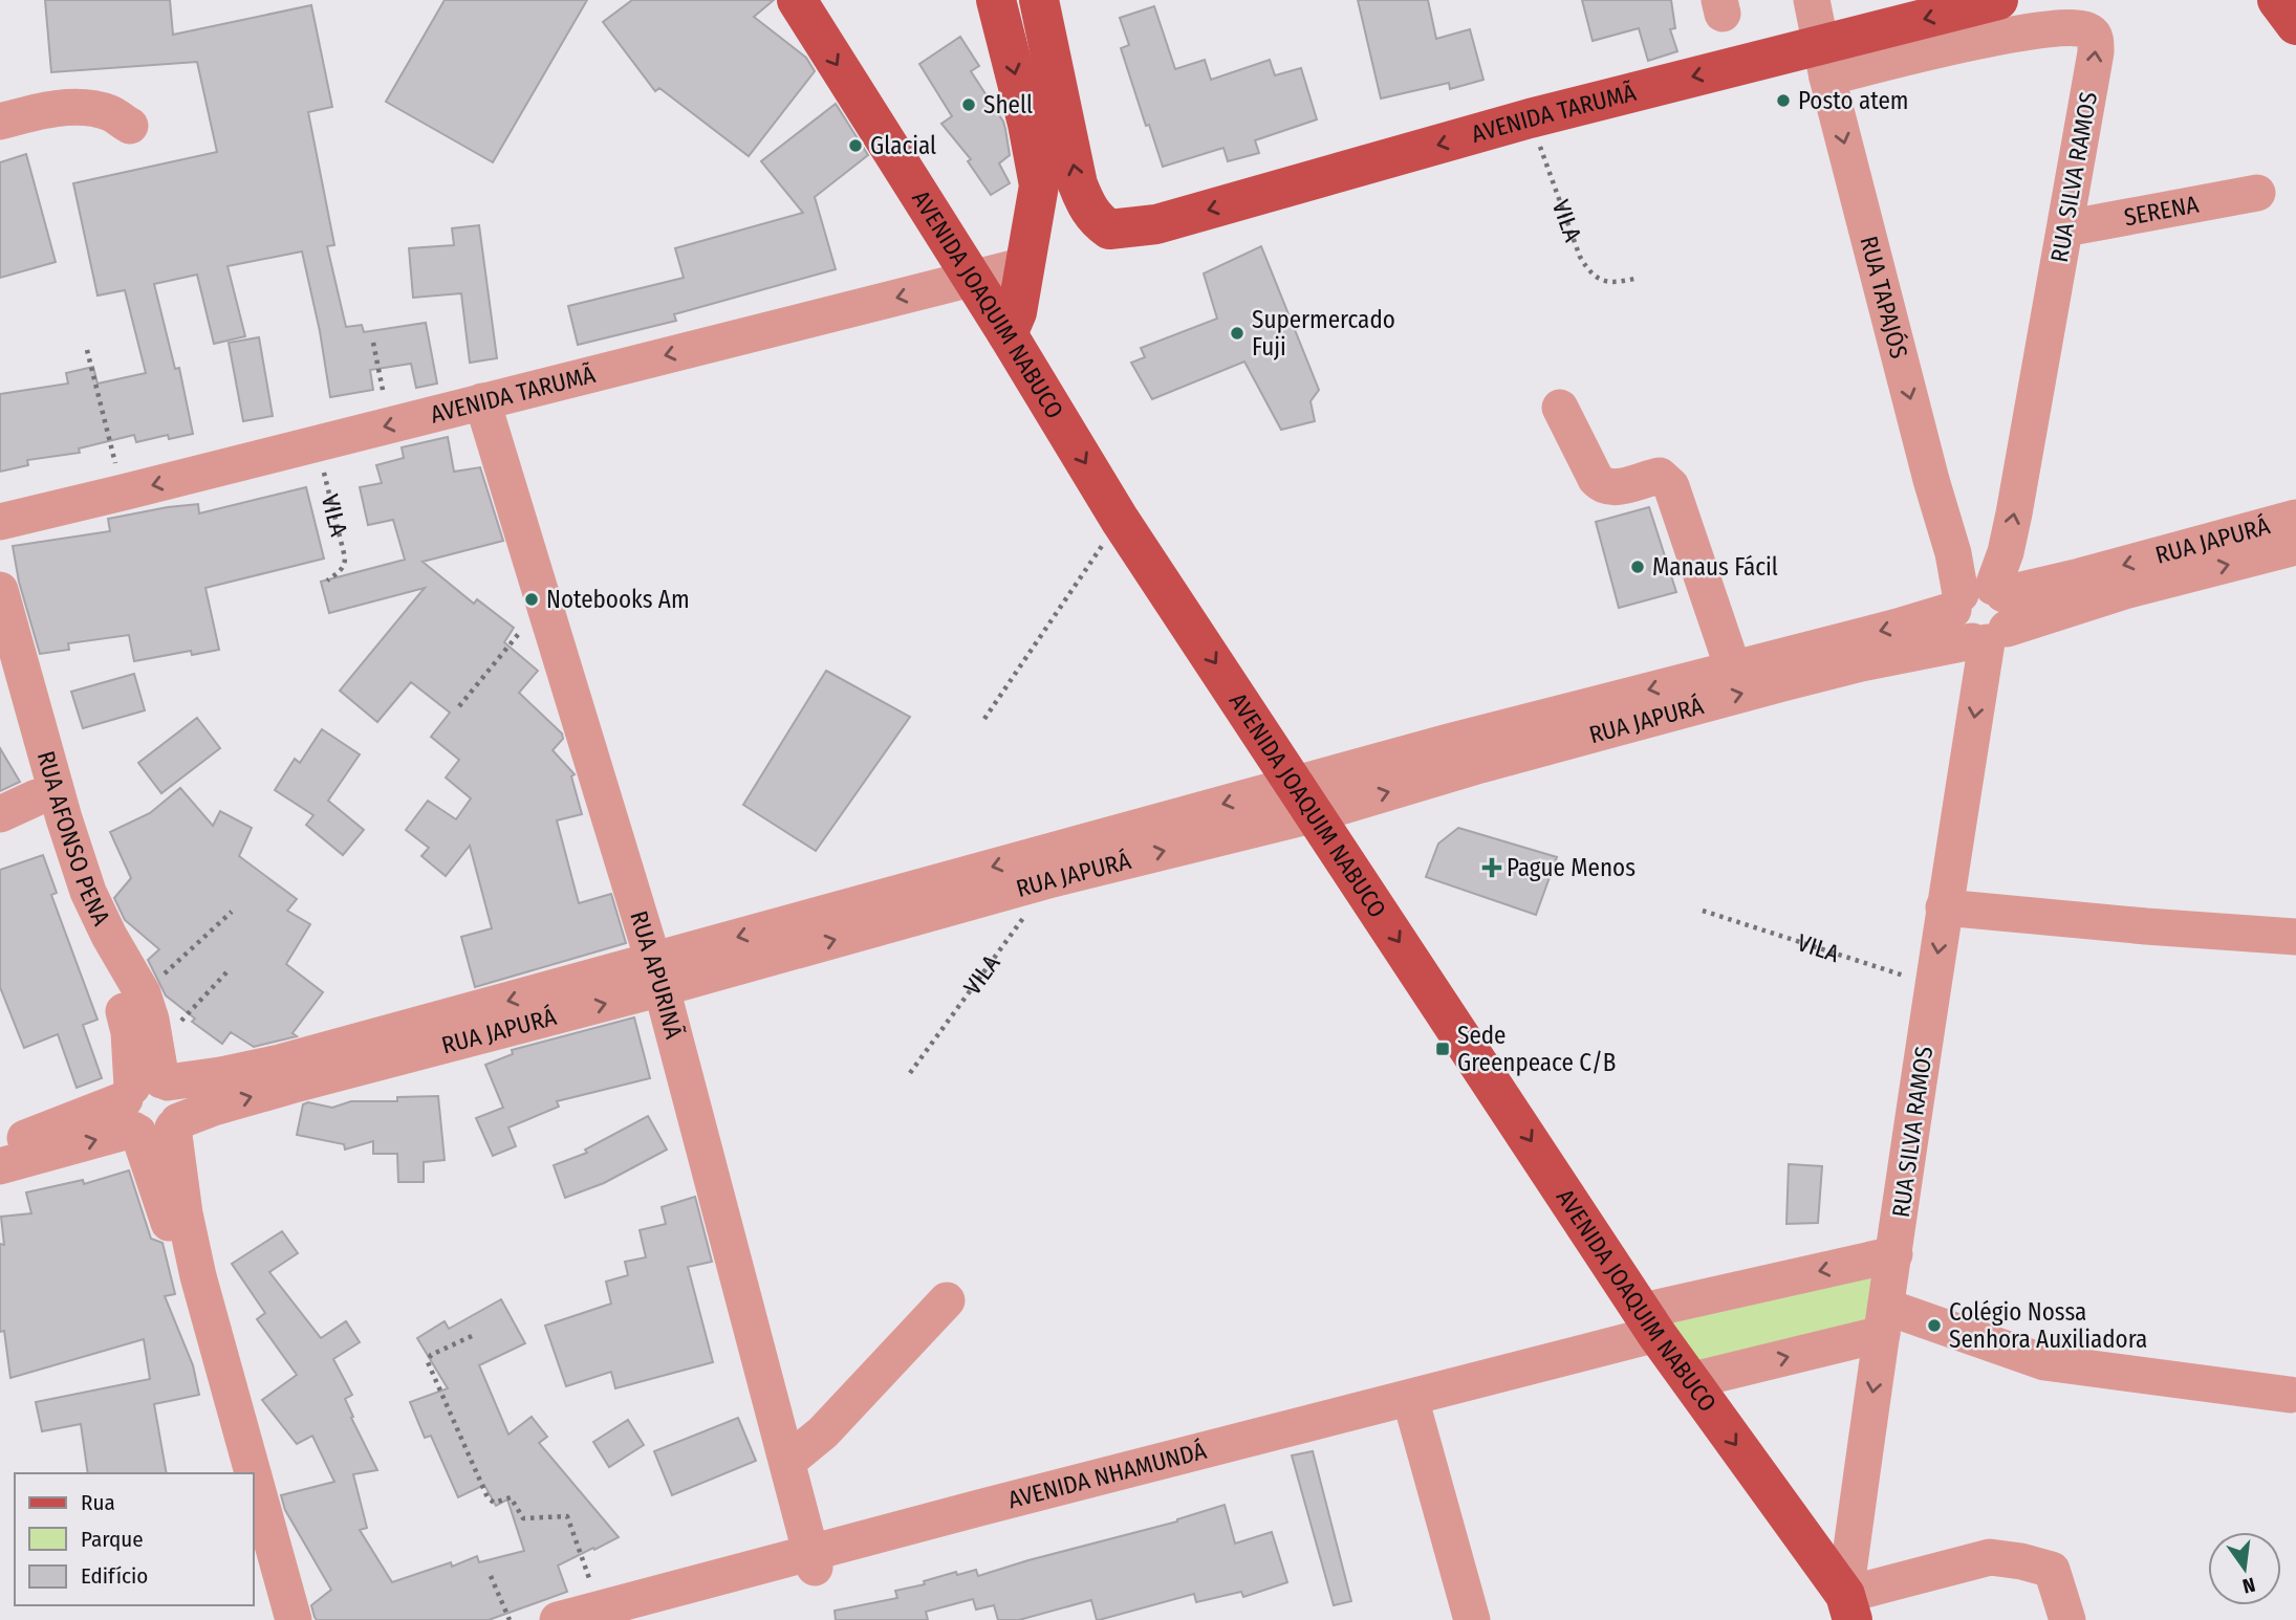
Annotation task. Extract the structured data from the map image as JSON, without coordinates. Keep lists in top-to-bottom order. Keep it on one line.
{"streets":{"main road":["AVENIDA TARUMÃ","AVENIDA JOAQUIM NABUCO"],"street":["RUA SILVA RAMOS","SERENA","RUA TAPAJÓS","RUA JAPURÁ","RUA AFONSO PENA","RUA APURINÃ","AVENIDA NHAMUNDÁ"],"path":["VILA"]},"crossings":[["AVENIDA TARUMÃ","RUA SILVA RAMOS"],["AVENIDA TARUMÃ","VILA"],["AVENIDA TARUMÃ","RUA TAPAJÓS"],["AVENIDA TARUMÃ","AVENIDA JOAQUIM NABUCO"],["AVENIDA TARUMÃ","RUA APURINÃ"],["RUA SILVA RAMOS","SERENA"],["RUA SILVA RAMOS","VILA"],["RUA SILVA RAMOS","RUA TAPAJÓS"],["RUA SILVA RAMOS","AVENIDA JOAQUIM NABUCO"],["RUA SILVA RAMOS","RUA JAPURÁ"],["RUA SILVA RAMOS","AVENIDA NHAMUNDÁ"],["VILA","RUA JAPURÁ"],["RUA TAPAJÓS","RUA JAPURÁ"],["AVENIDA JOAQUIM NABUCO","RUA JAPURÁ"],["AVENIDA JOAQUIM NABUCO","AVENIDA NHAMUNDÁ"],["RUA JAPURÁ","RUA AFONSO PENA"],["RUA JAPURÁ","RUA APURINÃ"],["RUA APURINÃ","AVENIDA NHAMUNDÁ"]],"one_way":["AVENIDA TARUMÃ","RUA TAPAJÓS","AVENIDA JOAQUIM NABUCO"],"places":{"other":["Posto atem","Shell","Glacial","Supermercado Fuji","Manaus Fácil","Notebooks Am","Colégio Nossa Senhora Auxiliadora"],"health":["Pague Menos"],"transit":["Sede Greenpeace C/B"]},"legend":["Rua","Parque","Edifício"],"north":"bottom"}
